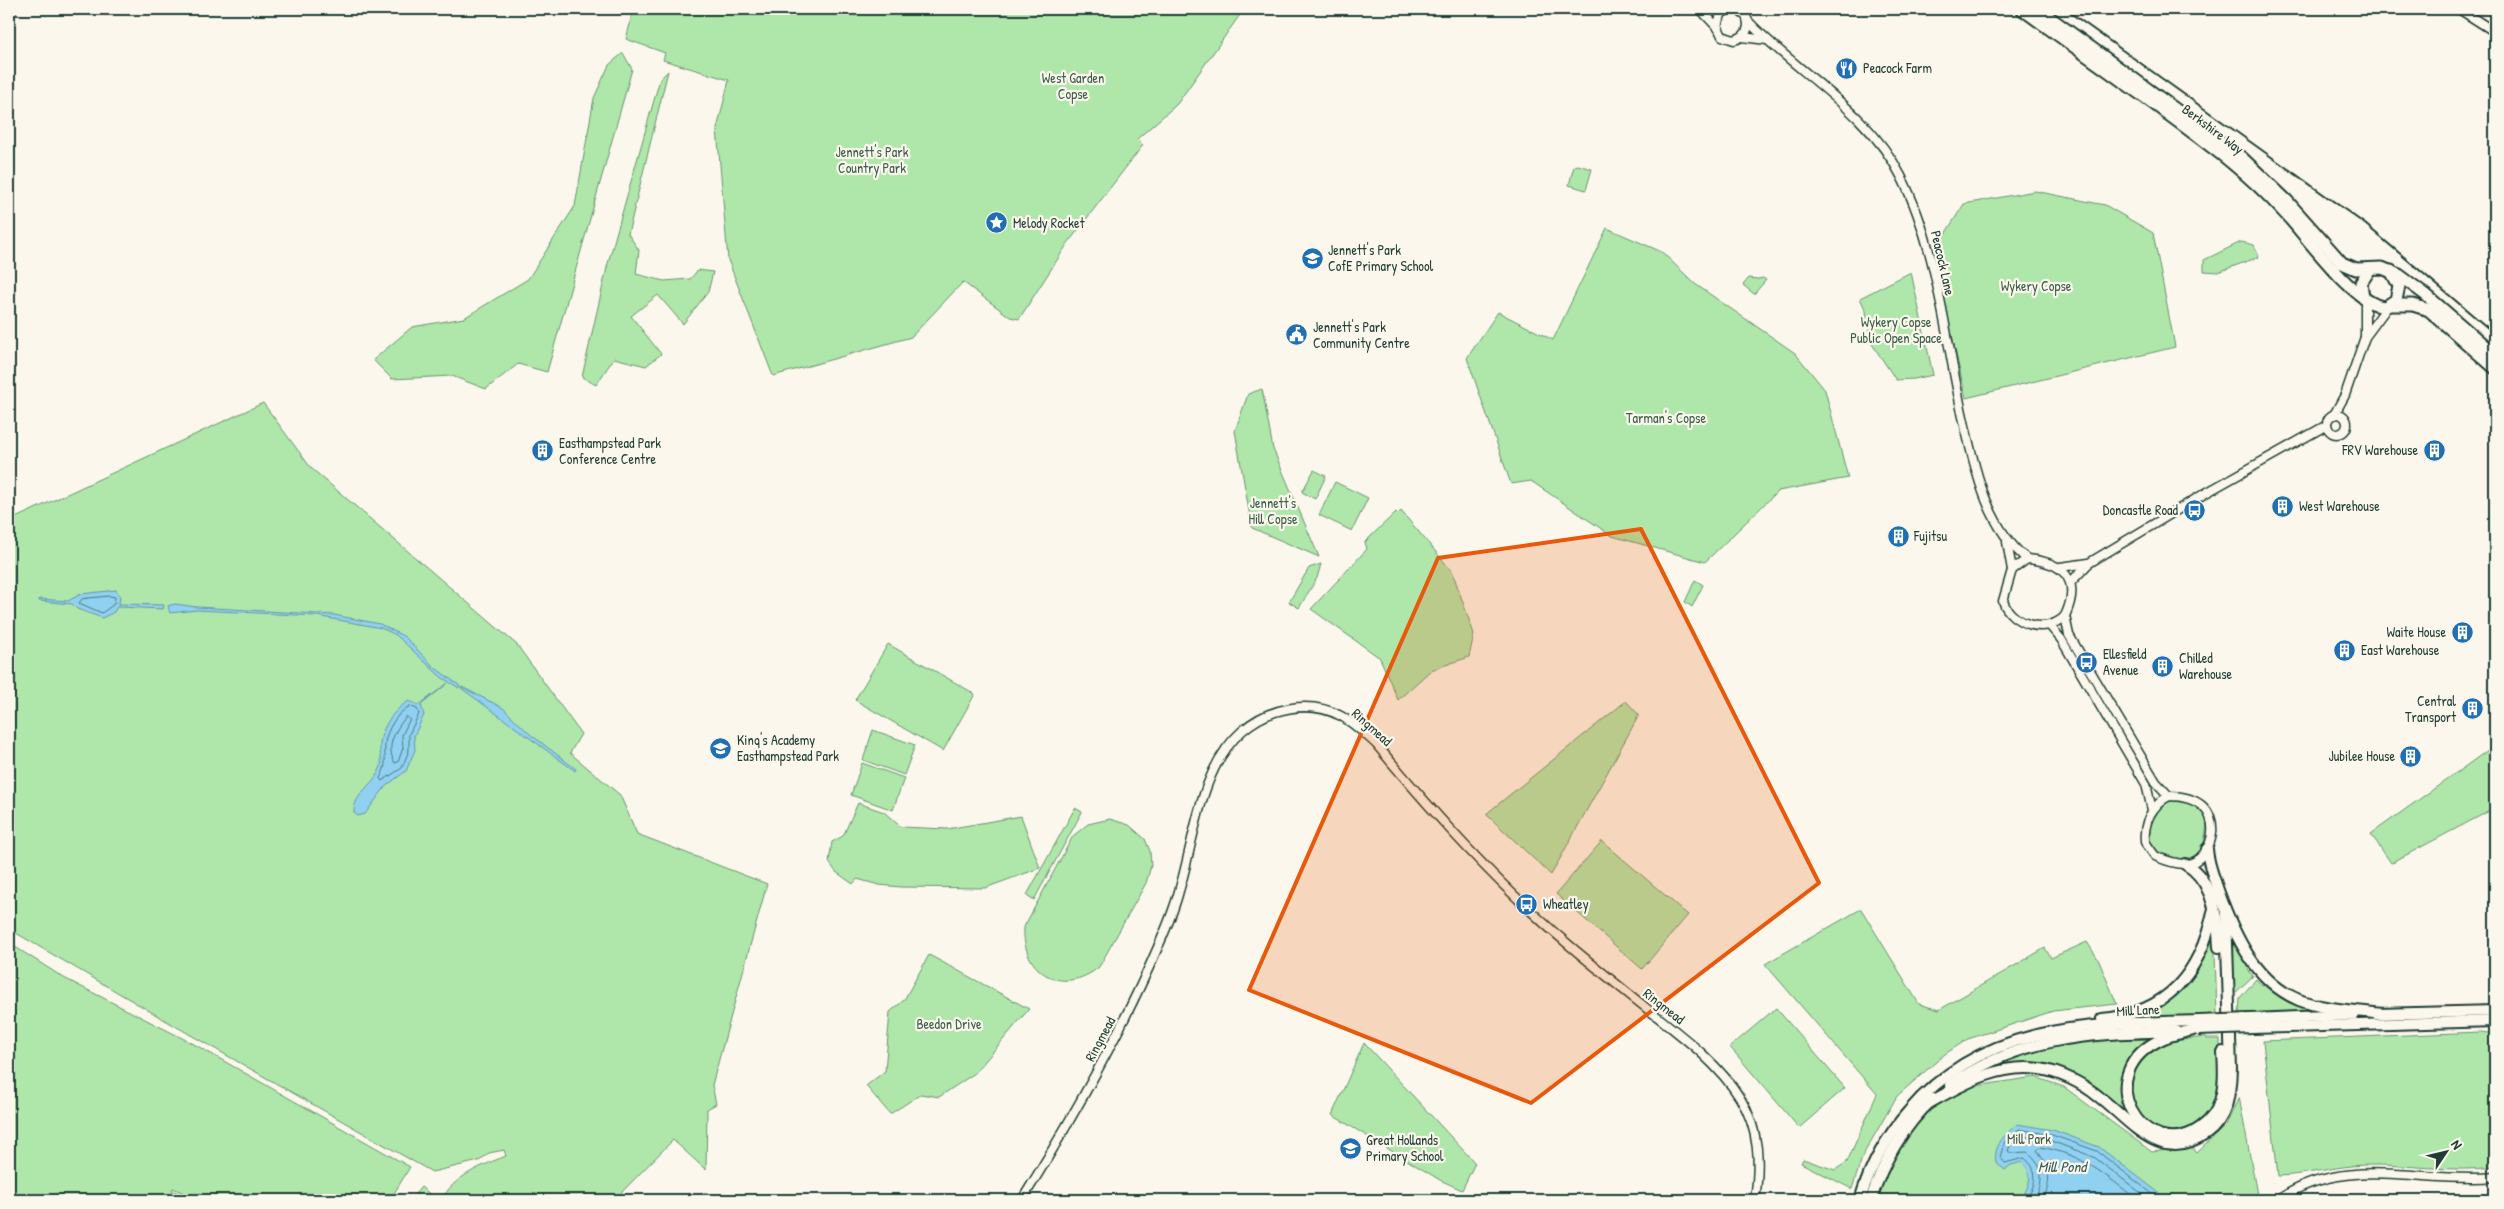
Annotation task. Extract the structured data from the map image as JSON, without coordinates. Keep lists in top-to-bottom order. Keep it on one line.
{"streets":{"highway":["Berkshire Way"],"main road":["Mill Lane"],"street":["Peacock Lane","Ringmead"]},"water":["Mill Pond"],"parks":["West Garden Copse","Jennett's Park Country Park","Wykery Copse","Wykery Copse Public Open Space","Tarman's Copse","Jennett's Hill Copse","Beedon Drive","Mill Park"],"places":{"restaurant":["Peacock Farm"],"place":["Melody Rocket"],"school or university":["Jennett's Park CofE Primary School","King's Academy Easthampstead Park","Great Hollands Primary School"],"public building":["Jennett's Park Community Centre"],"building":["FRV Warehouse","Easthampstead Park Conference Centre","West Warehouse","Fujitsu","Waite House","East Warehouse","Chilled Warehouse","Central Transport","Jubilee House"],"bus stop":["Doncastle Road","Ellesfield Avenue","Wheatley"]},"north":"top right"}
